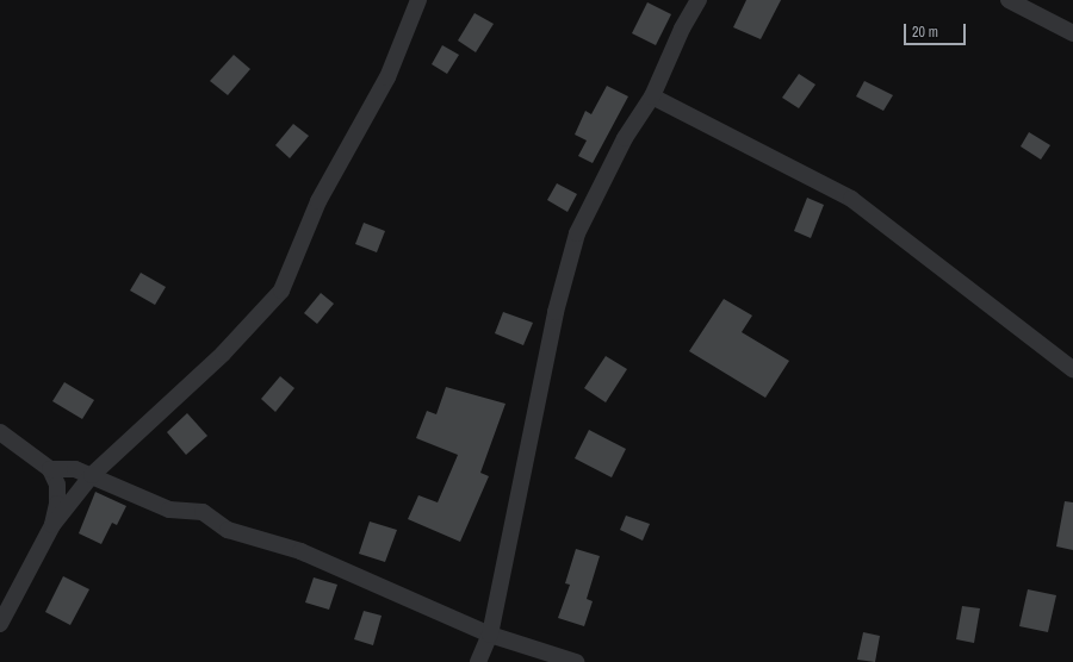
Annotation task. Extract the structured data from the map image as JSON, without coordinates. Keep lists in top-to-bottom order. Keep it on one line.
{"scale_bar":"20 m"}
